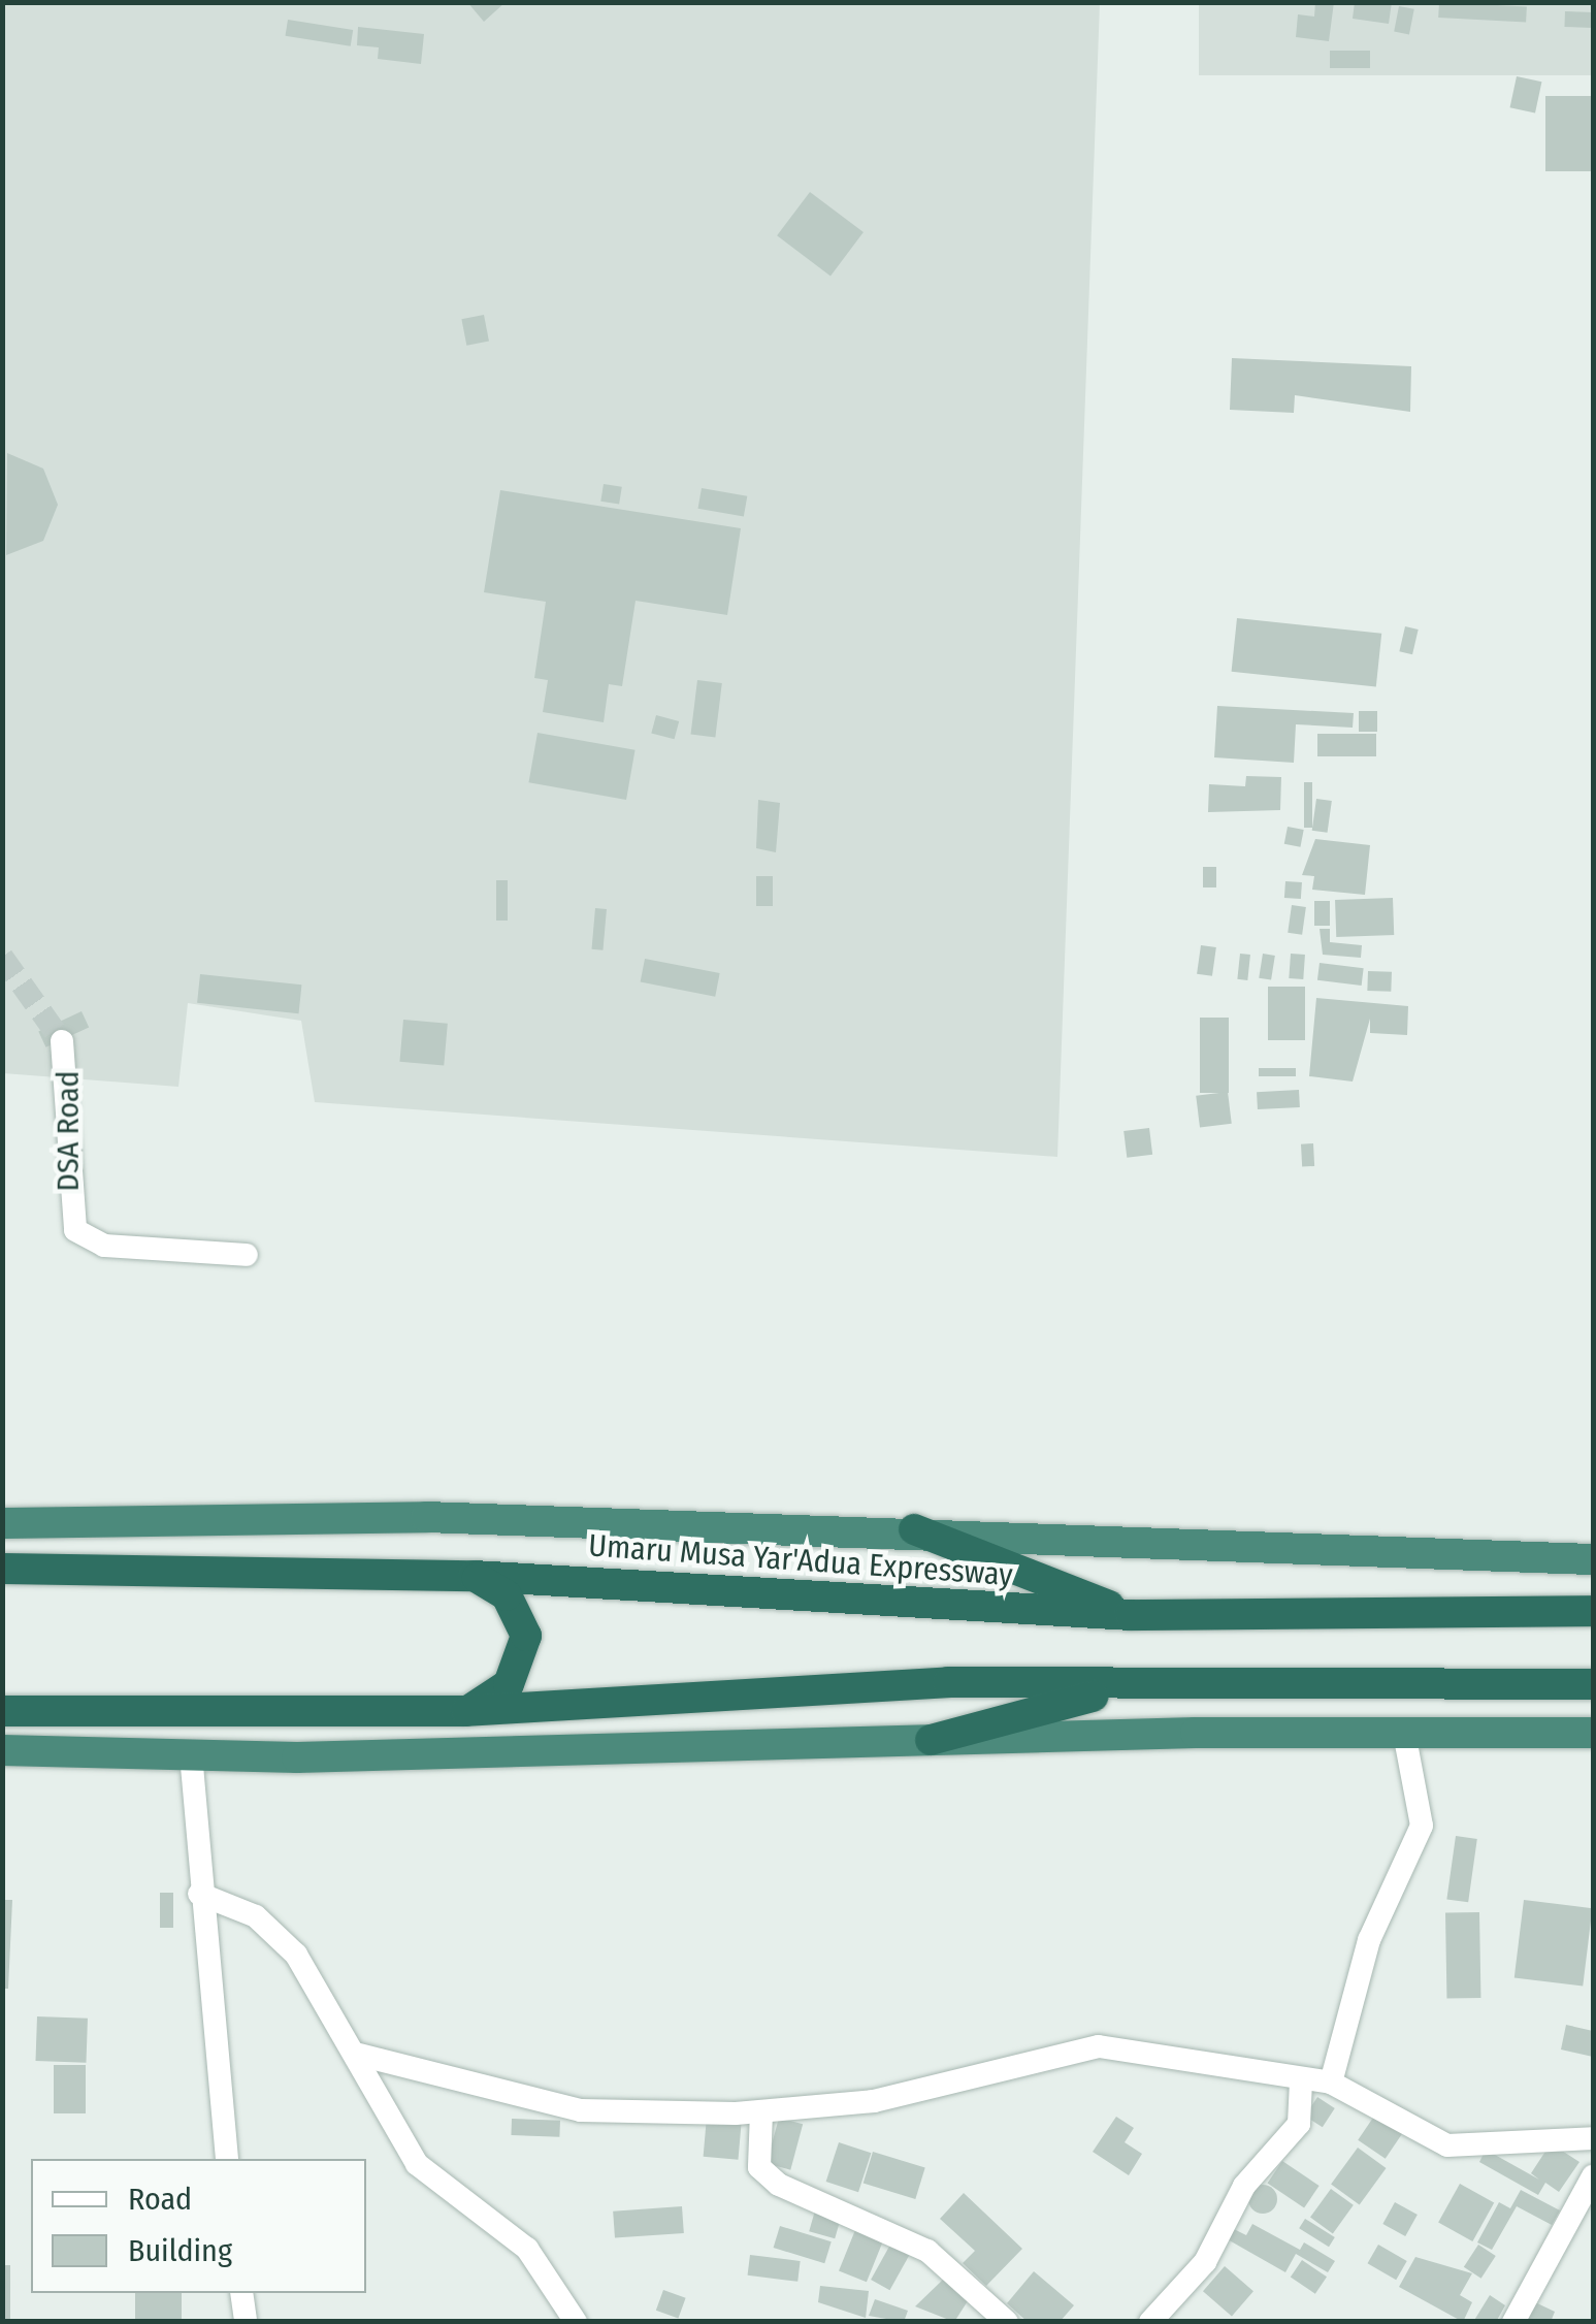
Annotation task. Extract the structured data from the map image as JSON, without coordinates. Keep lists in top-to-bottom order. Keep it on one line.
{"streets":{"highway":["Umaru Musa Yar'Adua Expressway"],"street":["DSA Road"]},"legend":["Road","Building"]}
